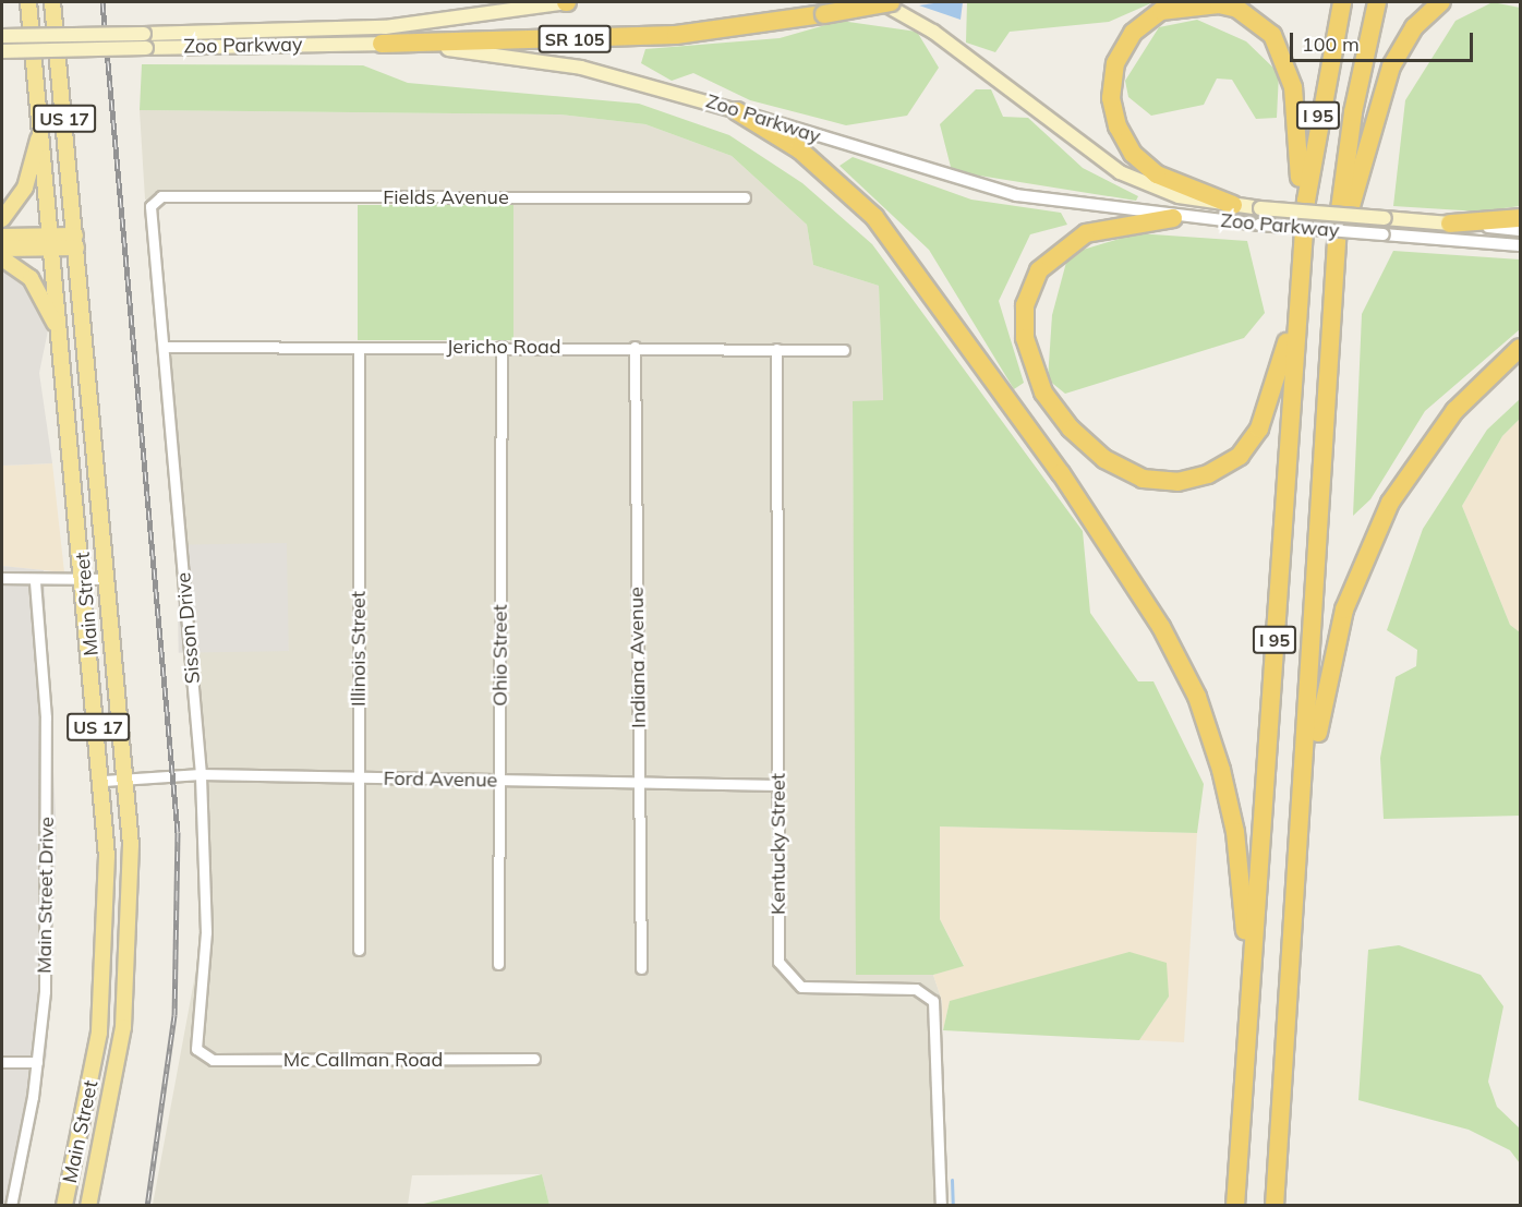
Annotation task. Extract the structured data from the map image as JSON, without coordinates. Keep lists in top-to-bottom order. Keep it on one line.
{"streets":{"highway":["SR 105","I 95"],"main road":["Zoo Parkway","US 17","Main Street"],"street":["Fields Avenue","Jericho Road","Sisson Drive","Illinois Street","Ohio Street","Indiana Avenue","Ford Avenue","Kentucky Street","Main Street Drive","Mc Callman Road"]},"crossings":[["SR 105","Zoo Parkway"],["Fields Avenue","Sisson Drive"],["Jericho Road","Sisson Drive"],["Jericho Road","Illinois Street"],["Jericho Road","Ohio Street"],["Jericho Road","Indiana Avenue"],["Jericho Road","Kentucky Street"],["Main Street","Ford Avenue"],["Sisson Drive","Ford Avenue"],["Sisson Drive","Mc Callman Road"],["Illinois Street","Ford Avenue"],["Ohio Street","Ford Avenue"],["Indiana Avenue","Ford Avenue"],["Ford Avenue","Kentucky Street"]],"scale_bar":"100 m"}
